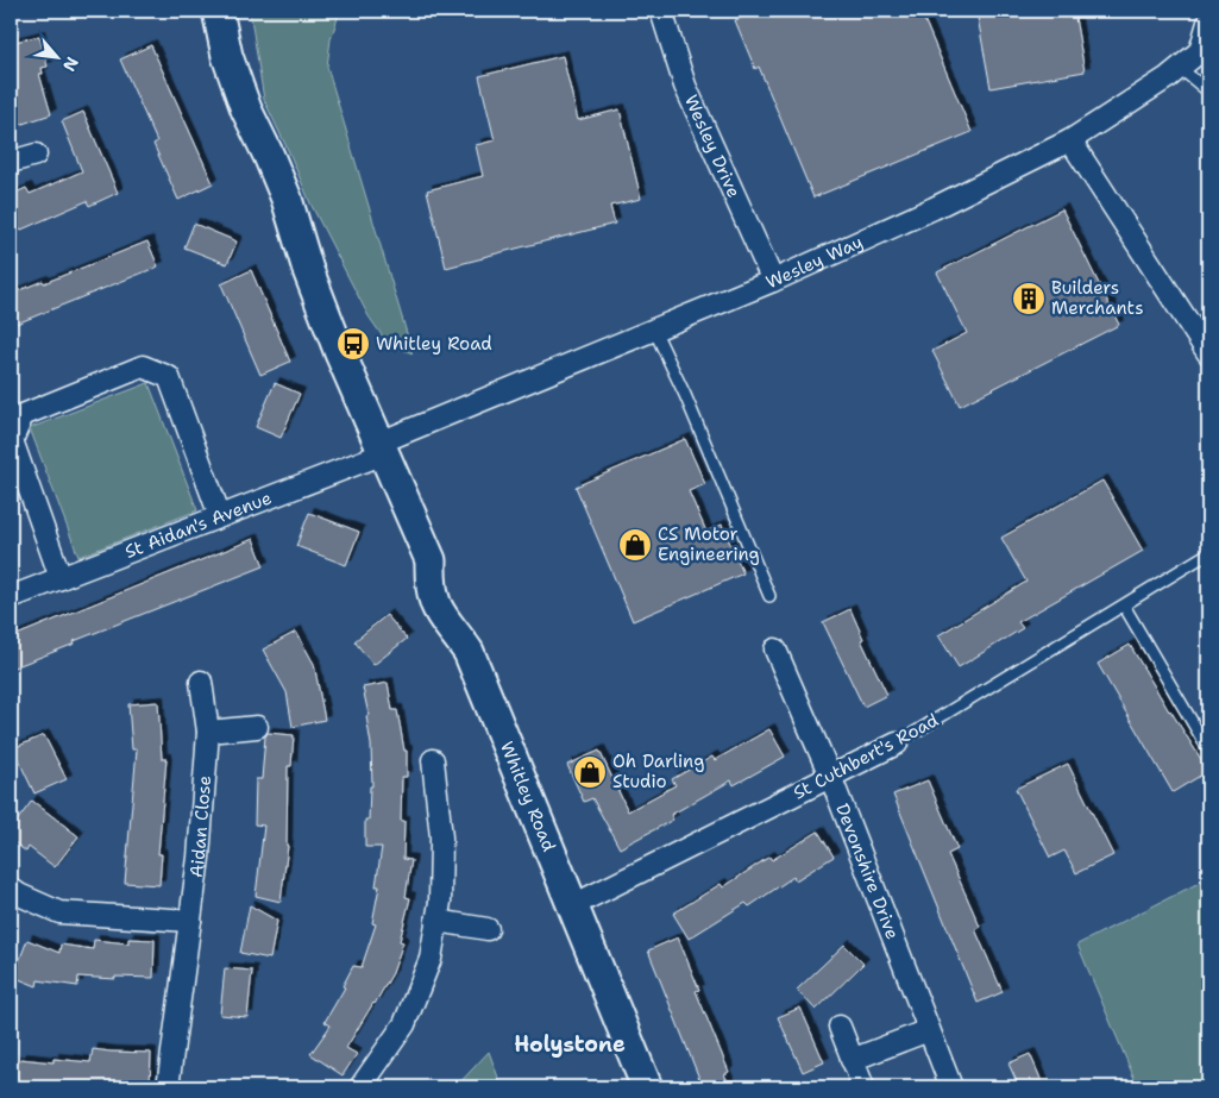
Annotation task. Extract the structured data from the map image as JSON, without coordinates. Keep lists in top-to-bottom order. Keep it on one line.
{"streets":{"street":["Wesley Drive","Wesley Way","St Aidan's Avenue","St Cuthbert's Road","Whitley Road","Aidan Close","Devonshire Drive"]},"crossings":[["Wesley Drive","Wesley Way"],["Wesley Way","St Aidan's Avenue"],["Wesley Way","Whitley Road"],["St Aidan's Avenue","Whitley Road"],["St Cuthbert's Road","Whitley Road"],["St Cuthbert's Road","Devonshire Drive"]],"districts":["Holystone"],"places":{"building":["Builders Merchants"],"bus stop":["Whitley Road"],"shop":["CS Motor Engineering","Oh Darling Studio"]},"north":"bottom right"}
